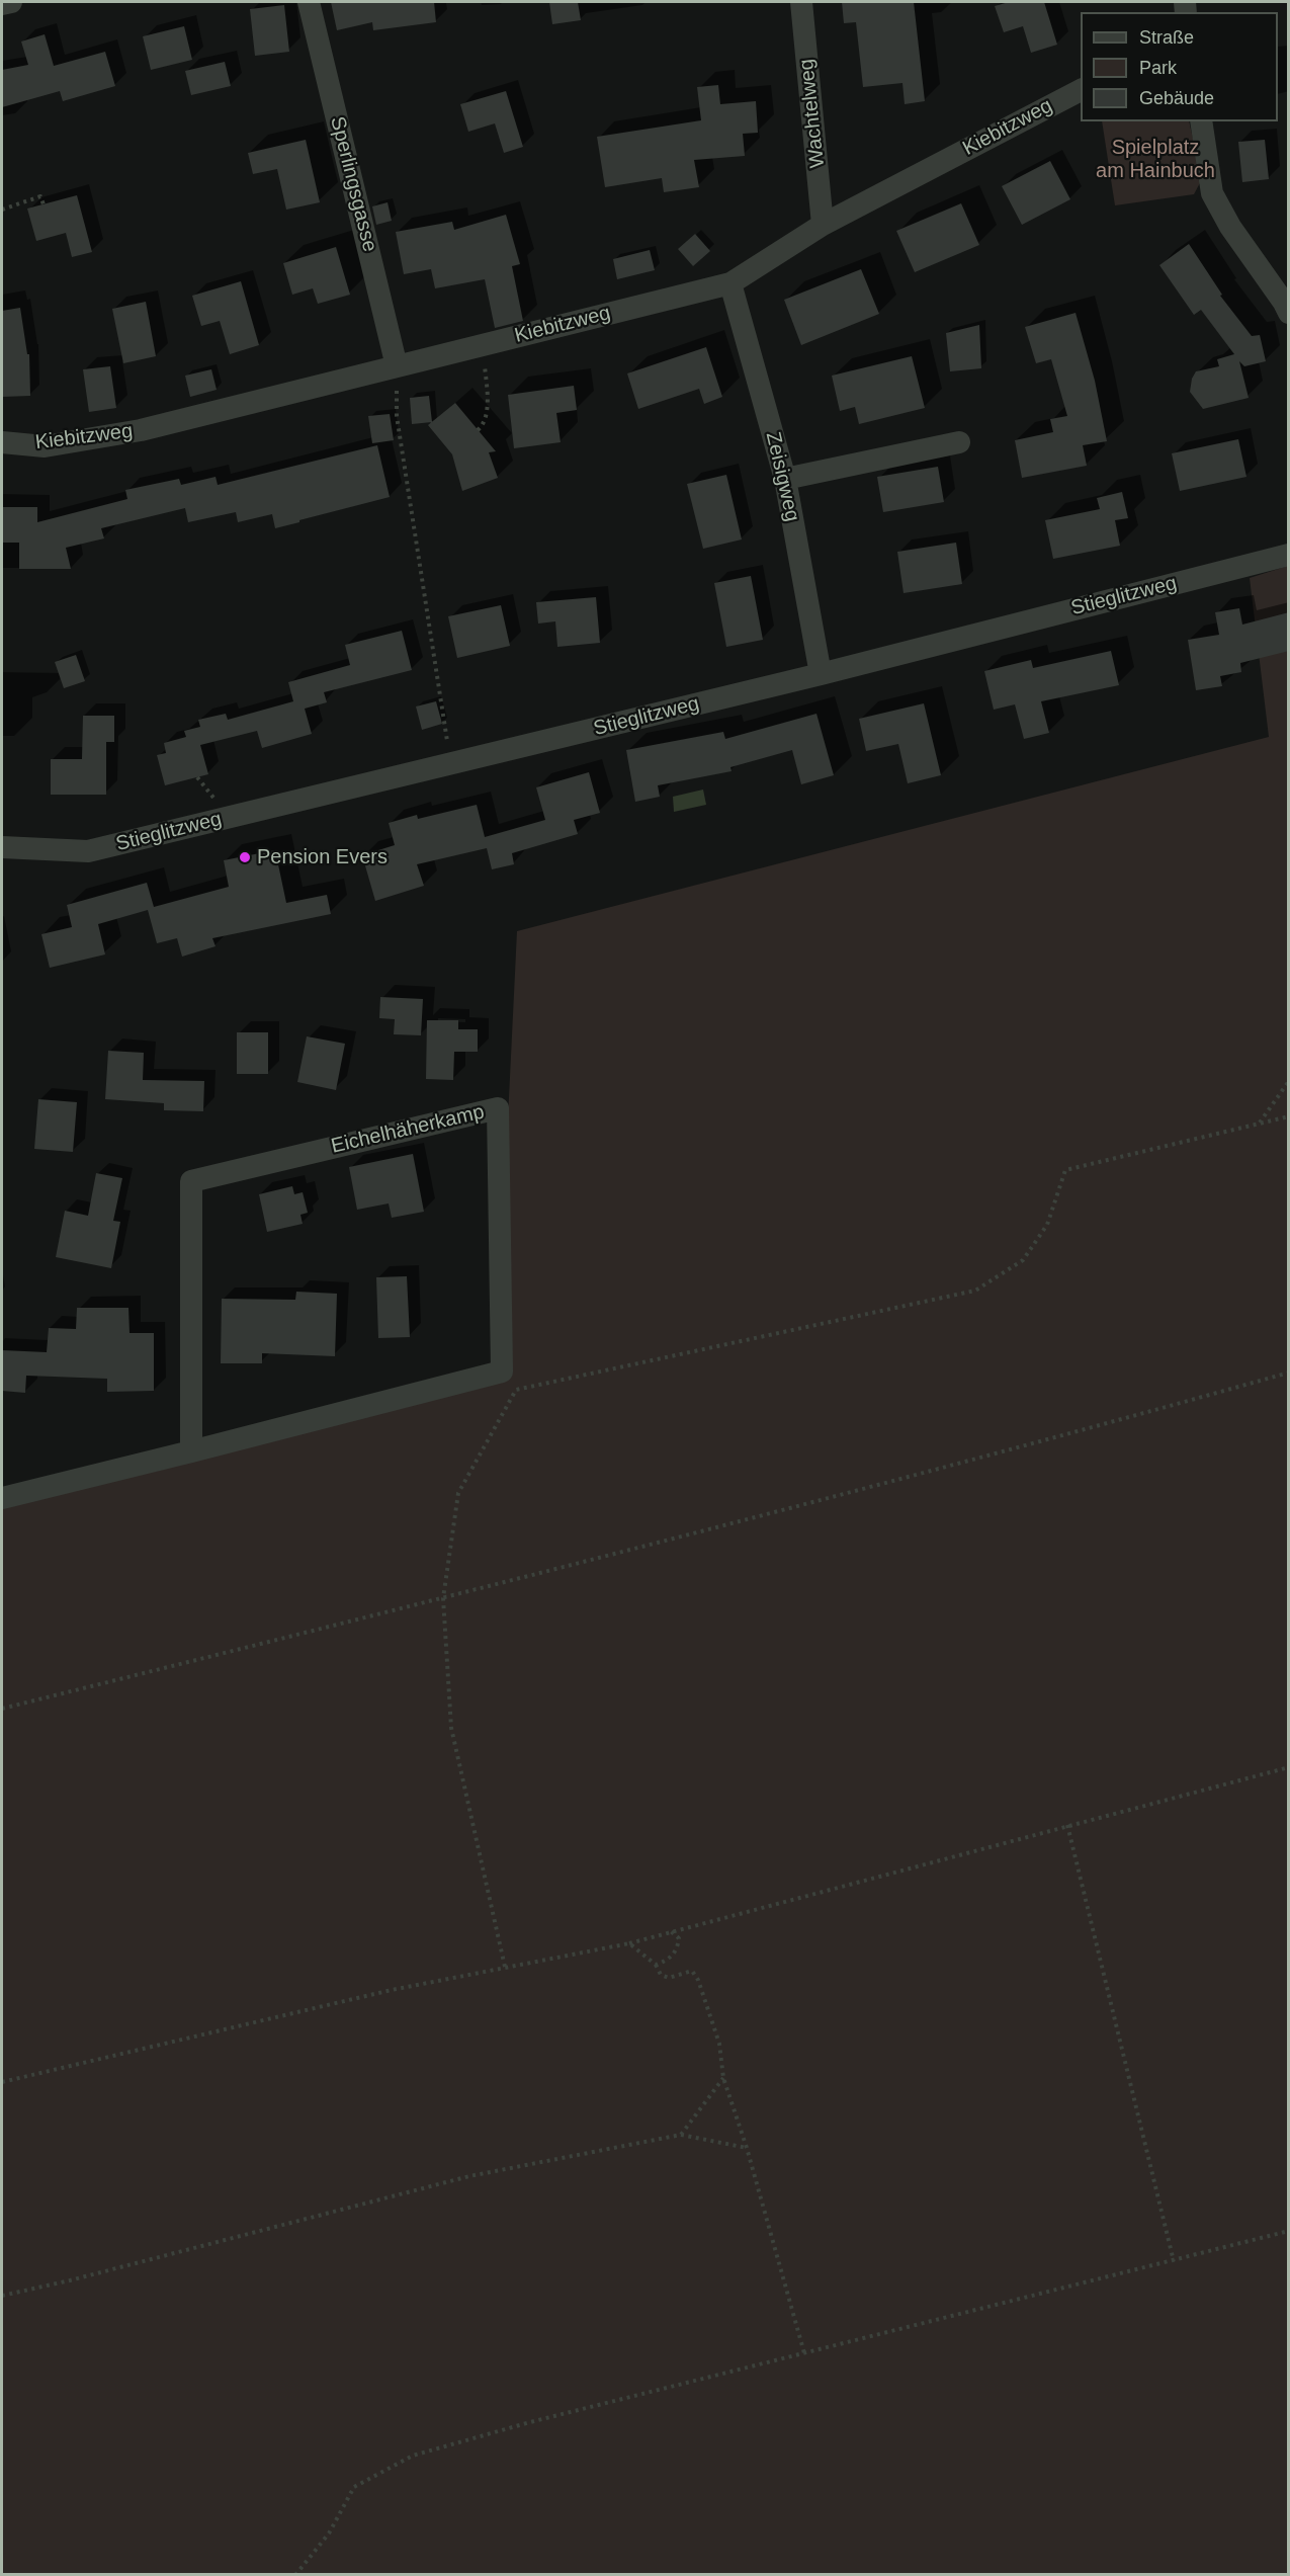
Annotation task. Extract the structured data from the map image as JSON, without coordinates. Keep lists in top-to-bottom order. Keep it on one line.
{"streets":{"street":["Wachtelweg","Kiebitzweg","Sperlingsgasse","Zeisigweg","Stieglitzweg","Eichelhäherkamp"]},"crossings":[["Wachtelweg","Kiebitzweg"],["Kiebitzweg","Sperlingsgasse"],["Kiebitzweg","Zeisigweg"],["Zeisigweg","Stieglitzweg"]],"parks":["Spielplatz am Hainbuch"],"places":["Pension Evers"],"legend":["Straße","Park","Gebäude"]}
